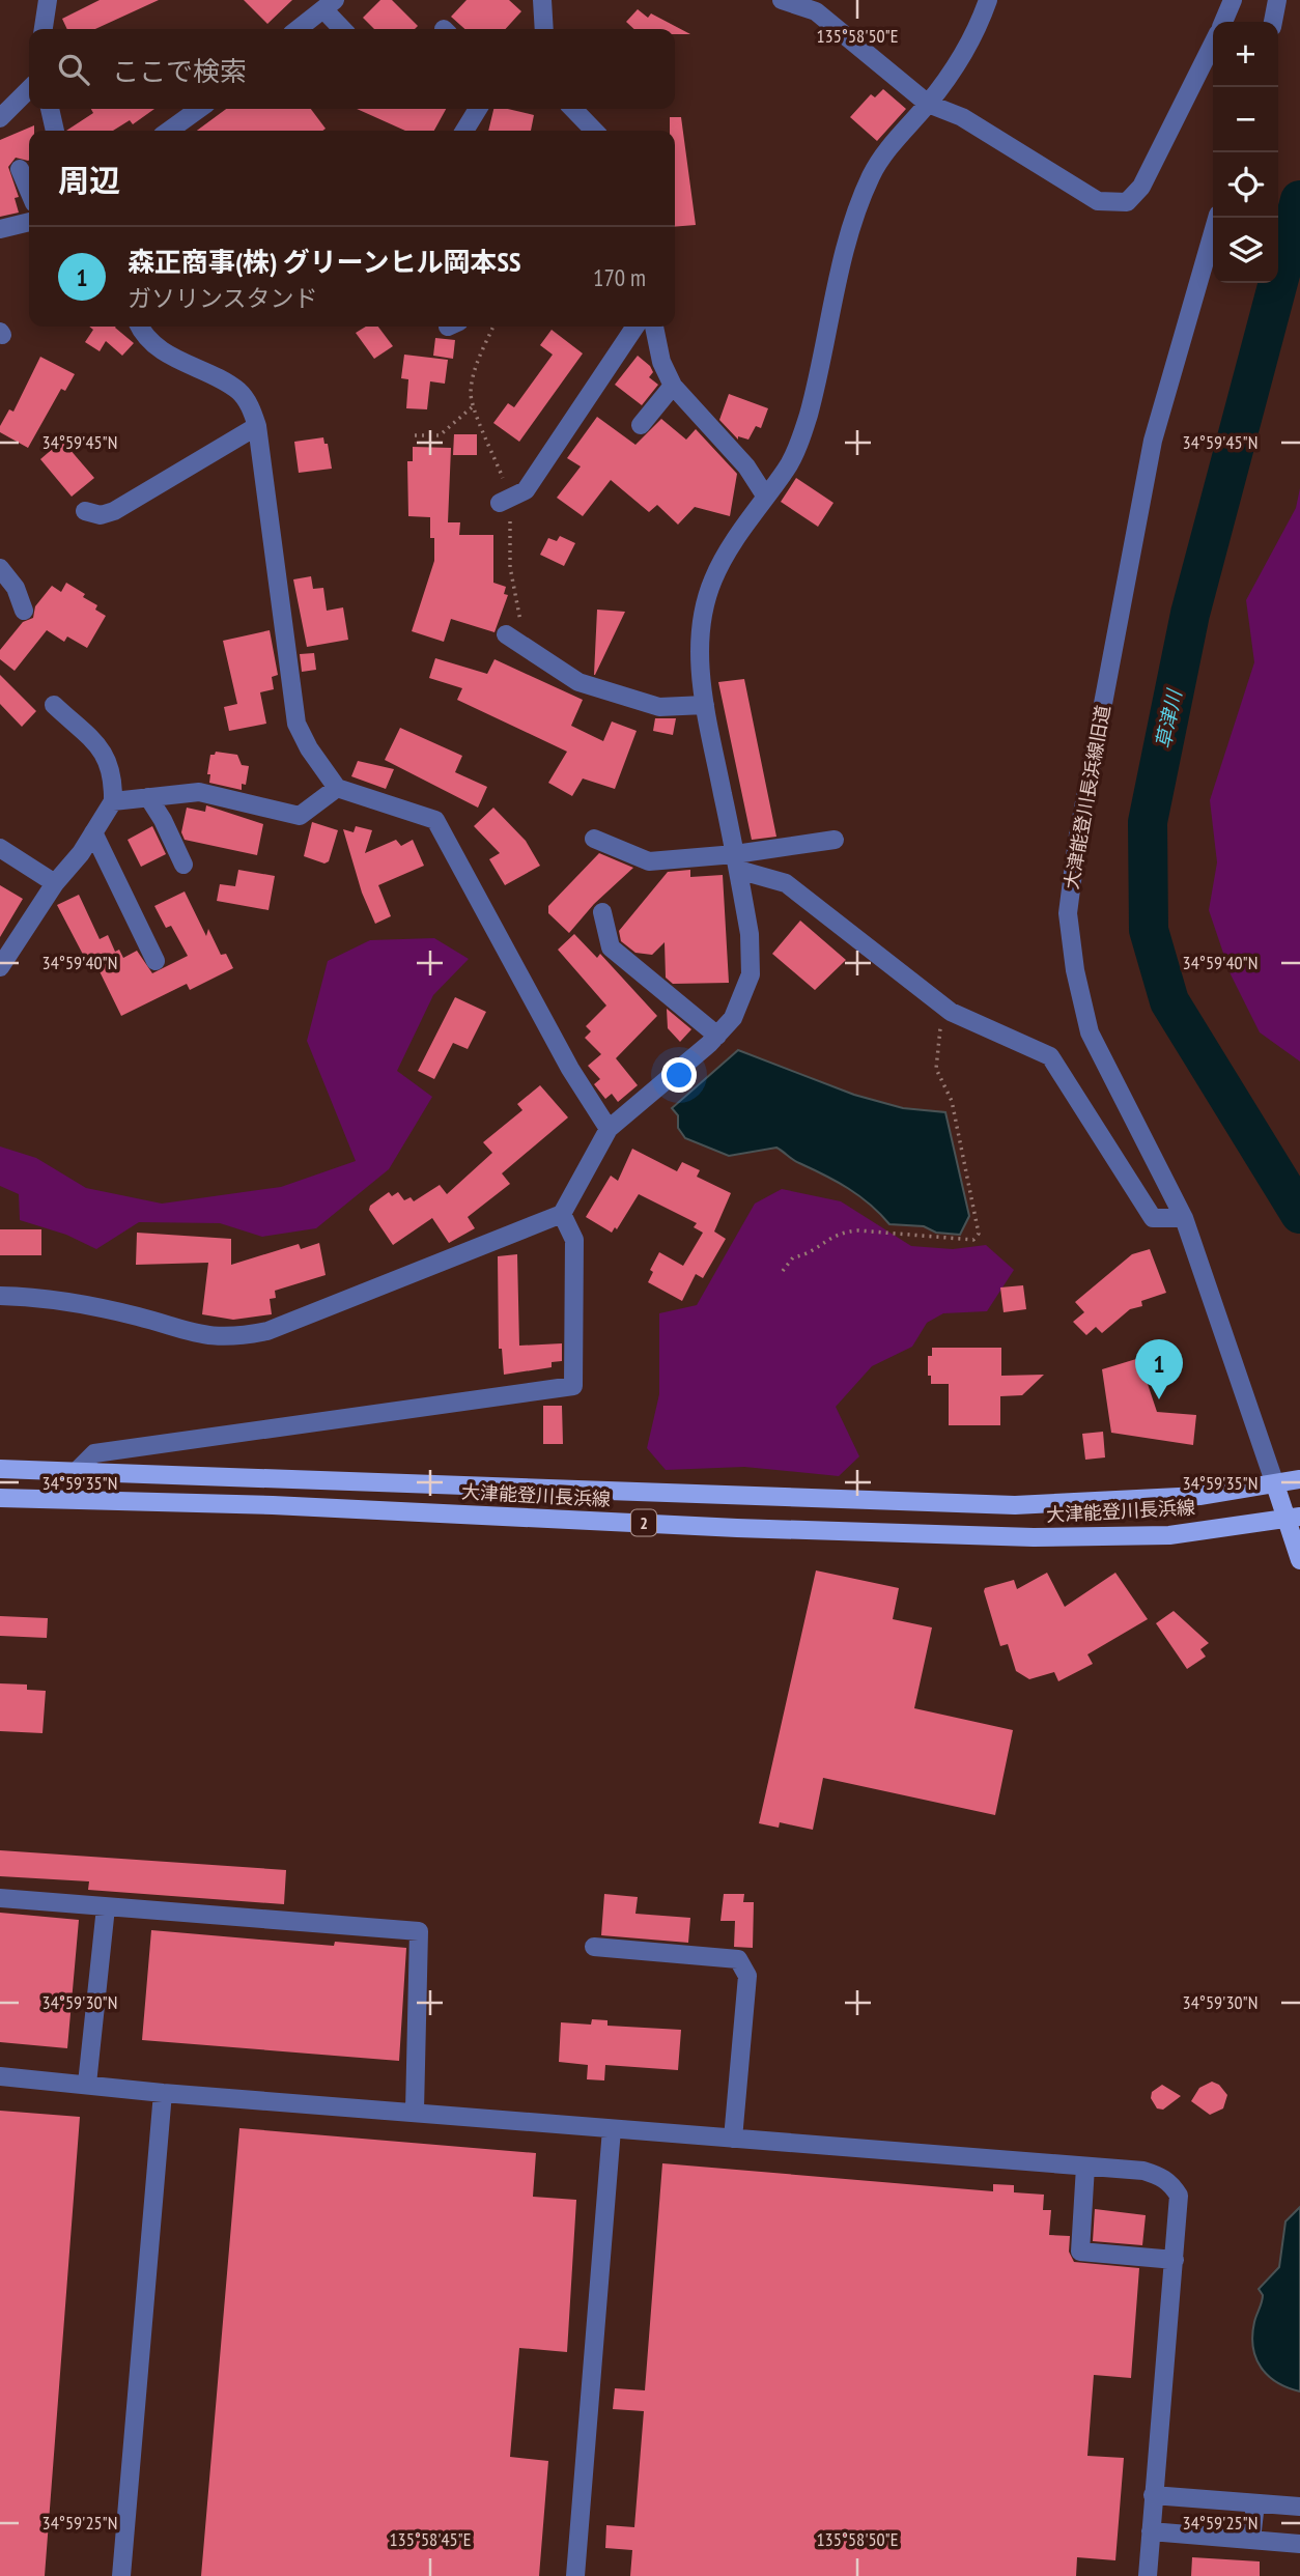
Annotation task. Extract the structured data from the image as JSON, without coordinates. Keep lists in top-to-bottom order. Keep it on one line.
{"streets":{"main road":["大津能登川長浜線","2"],"street":["大津能登川長浜線旧道"]},"crossings":[["大津能登川長浜線旧道","大津能登川長浜線"],["大津能登川長浜線旧道","2"],["大津能登川長浜線","2"]],"water":["草津川"],"page":{"map_buttons":["+","−"],"search":"ここで検索","heading":"周辺","list":[{"mark":"1","name":"森正商事(株) グリーンヒル岡本SS","note":"ガソリンスタンド","value":"170 m"}],"pins":"1"},"coordinates":["135°58'50\"E","34°59'45\"N","34°59'40\"N","34°59'35\"N","34°59'30\"N","34°59'25\"N","135°58'45\"E"]}
